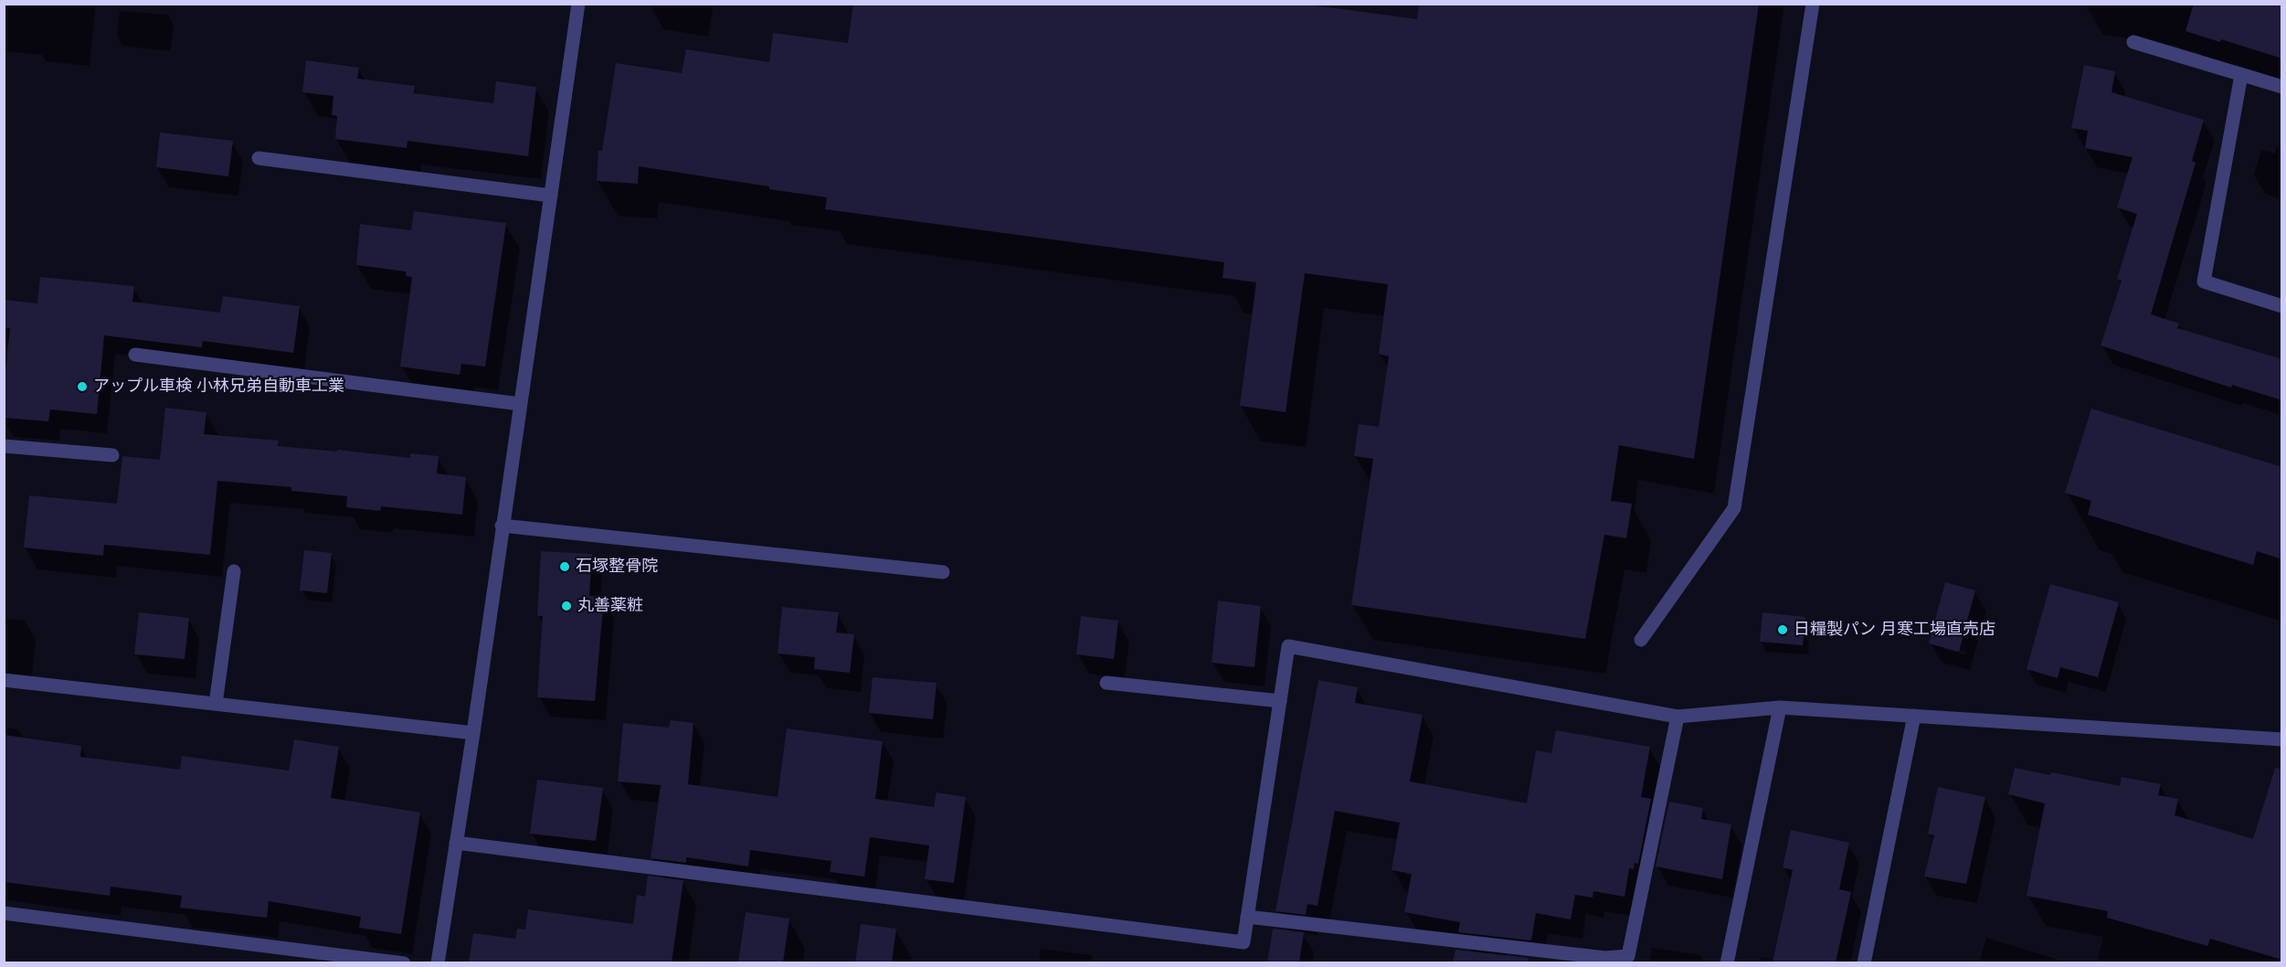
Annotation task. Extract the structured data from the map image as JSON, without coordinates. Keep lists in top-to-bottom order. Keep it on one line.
{"places":["アップル車検 小林兄弟自動車工業","石塚整骨院","丸善薬粧","日糧製パン 月寒工場直売店"]}
